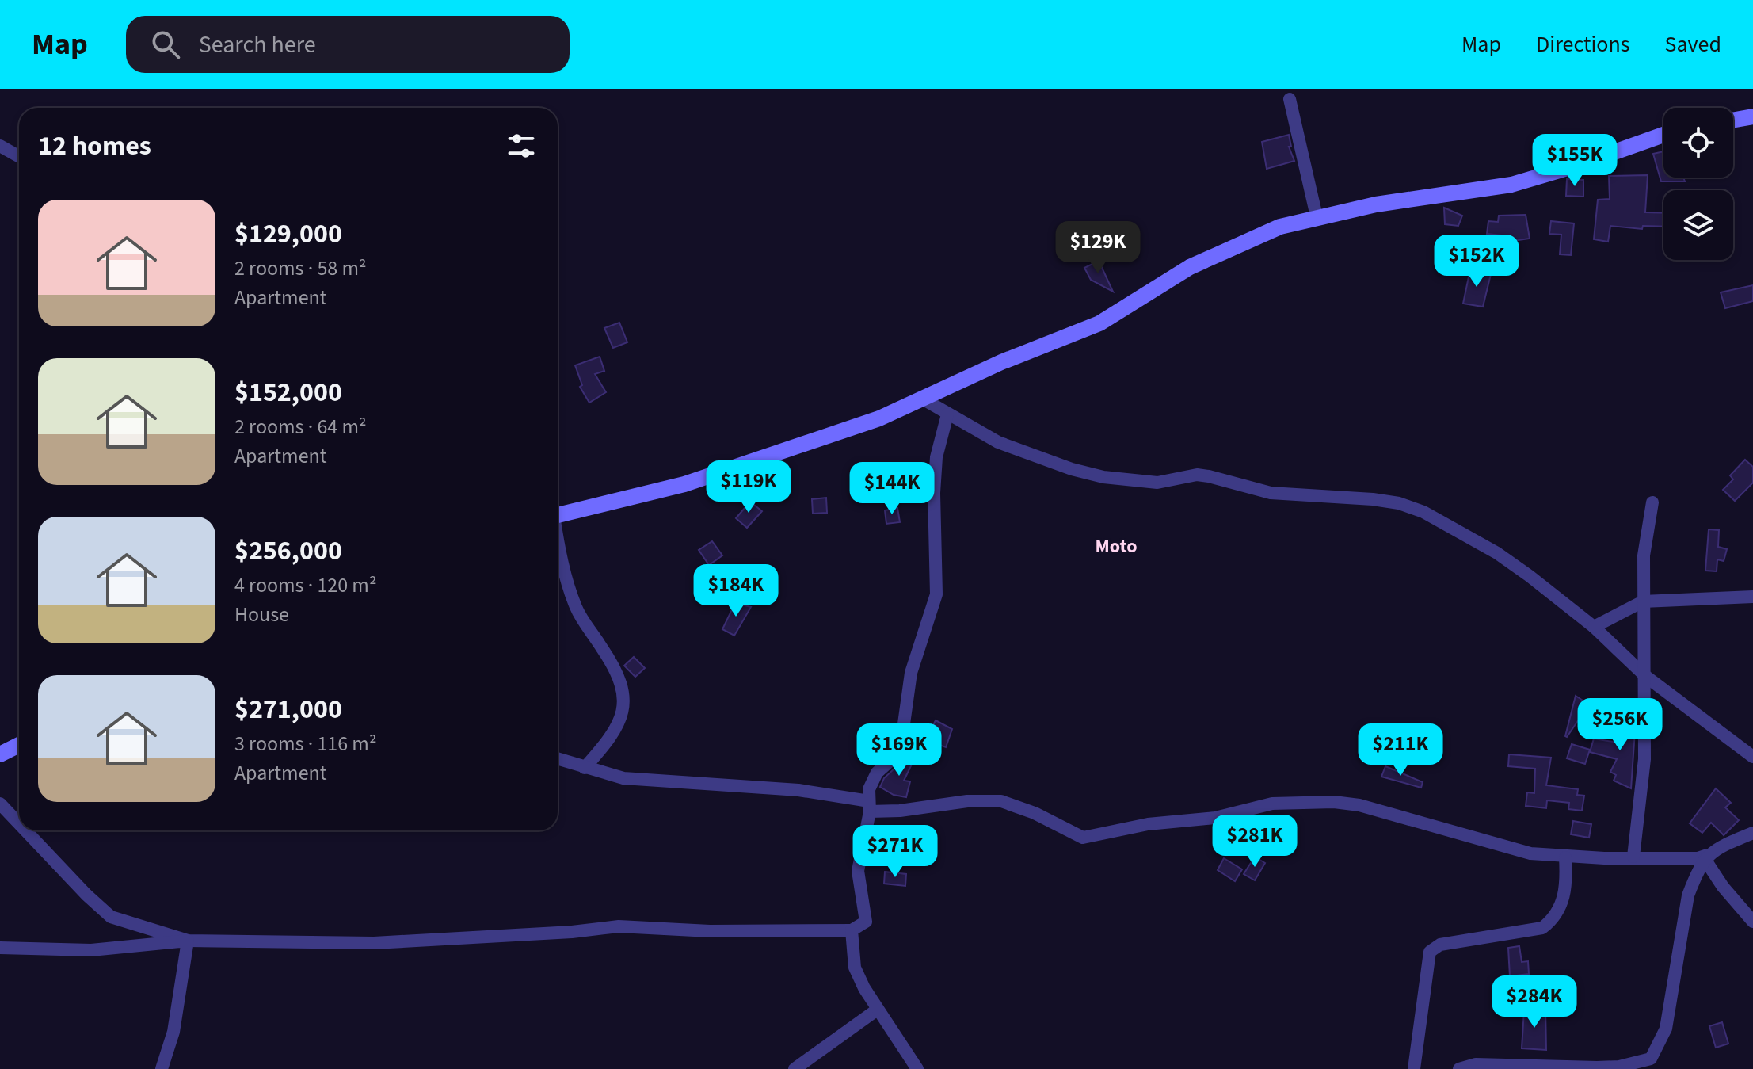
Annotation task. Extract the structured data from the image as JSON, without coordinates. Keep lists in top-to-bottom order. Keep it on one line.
{"districts":["Moto"],"page":{"header":"Map","search":"Search here","nav":["Map","Directions","Saved"],"heading":"12 homes","price":["$155K","$129K","$152K","$119K","$144K","$184K","$256K","$169K","$211K","$281K","$271K","$284K"],"list":[{"name":"$129,000","note":"2 rooms · 58 m² · Apartment"},{"name":"$152,000","note":"2 rooms · 64 m² · Apartment"},{"name":"$256,000","note":"4 rooms · 120 m² · House"},{"name":"$271,000","note":"3 rooms · 116 m² · Apartment"}]}}
